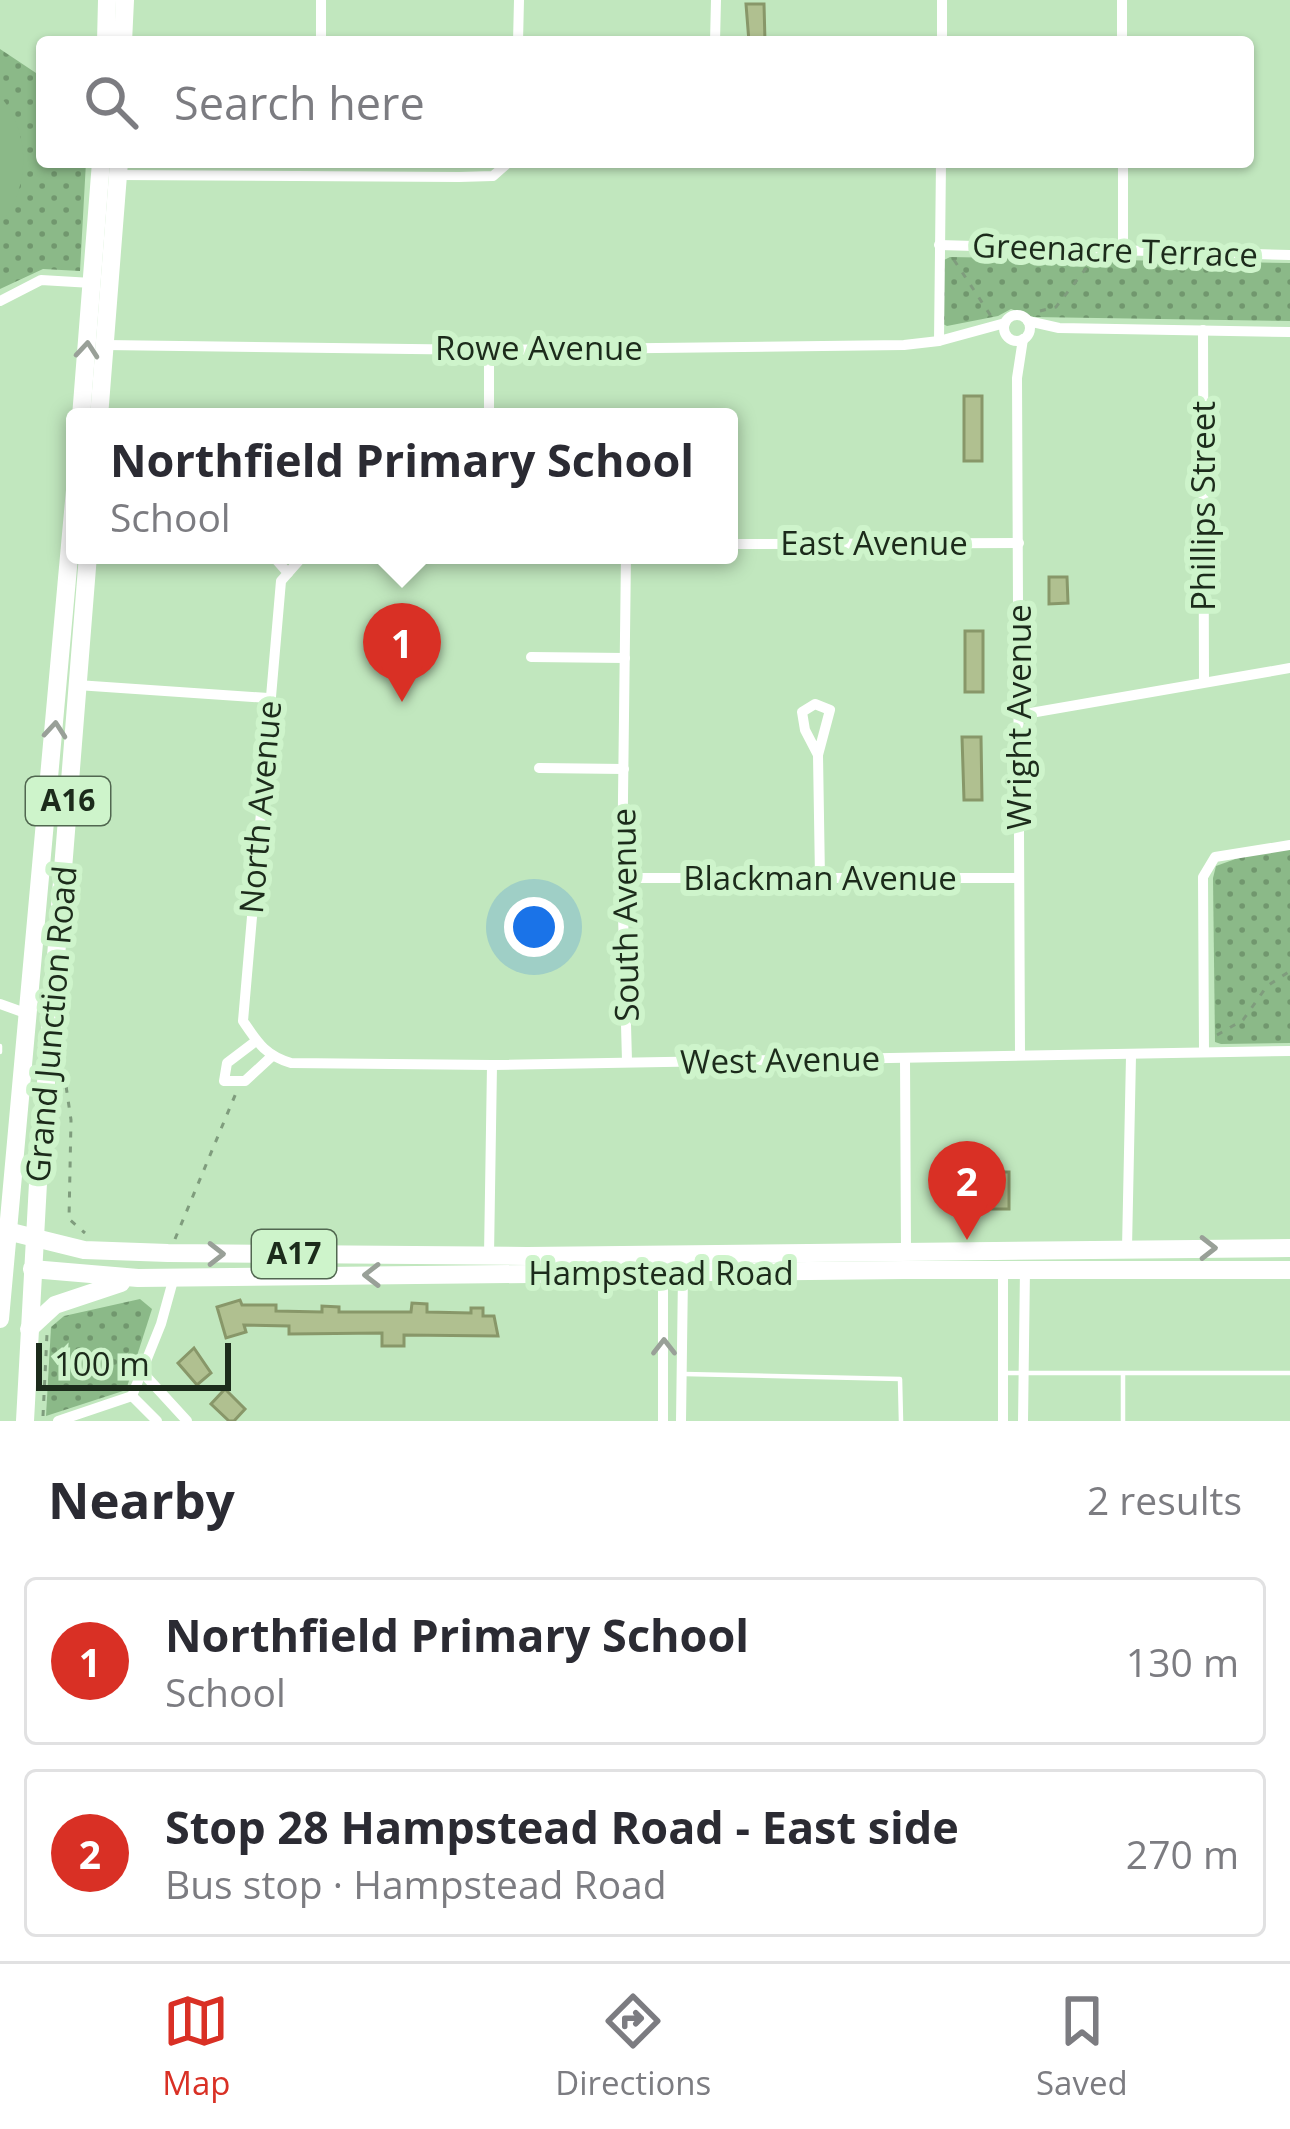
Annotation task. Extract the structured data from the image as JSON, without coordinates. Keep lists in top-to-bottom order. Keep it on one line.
{"streets":{"highway":["A16","Grand Junction Road","A17","Hampstead Road"],"street":["Greenacre Terrace","Rowe Avenue","Phillips Street","East Avenue","Wright Avenue","North Avenue","Blackman Avenue","South Avenue","West Avenue"]},"crossings":[["Rowe Avenue","Phillips Street"],["Rowe Avenue","Wright Avenue"],["East Avenue","Wright Avenue"],["Wright Avenue","Blackman Avenue"],["Wright Avenue","West Avenue"],["North Avenue","West Avenue"],["Blackman Avenue","South Avenue"],["South Avenue","West Avenue"],["Grand Junction Road","A17"],["Grand Junction Road","Hampstead Road"],["A17","Hampstead Road"]],"scale_bar":"100 m","page":{"search":"Search here","popup":["Northfield Primary School","School"],"pins":["1","2"],"scale":"100 m","heading":["Nearby","2 results"],"list":[{"mark":"1","name":"Northfield Primary School","note":"School","value":"130 m"},{"mark":"2","name":"Stop 28 Hampstead Road - East side","note":"Bus stop · Hampstead Road","value":"270 m"}],"nav":["Map","Directions","Saved"]}}
